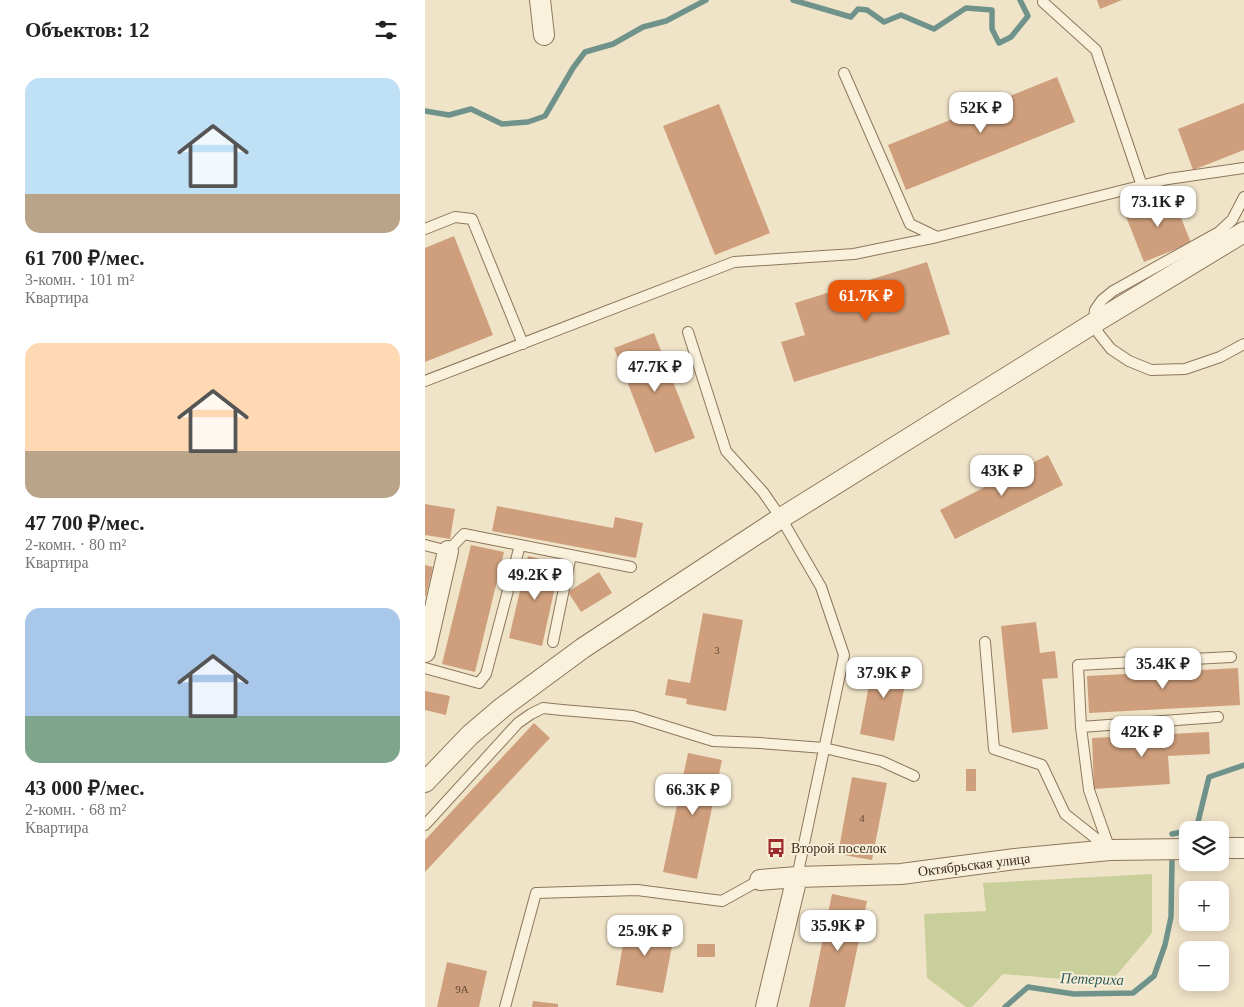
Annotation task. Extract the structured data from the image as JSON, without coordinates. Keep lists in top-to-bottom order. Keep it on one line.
{"streets":{"street":["Октябрьская улица"]},"water":["Петериха"],"places":{"bus stop":["Второй поселок"]},"house_numbers":["3","4","9А"],"page":{"heading":"Объектов: 12","list":[{"name":"61 700 ₽/мес.","note":"3-комн. · 101 m² · Квартира"},{"name":"47 700 ₽/мес.","note":"2-комн. · 80 m² · Квартира"},{"name":"43 000 ₽/мес.","note":"2-комн. · 68 m² · Квартира"}],"price":["52K ₽","73.1K ₽","61.7K ₽","47.7K ₽","43K ₽","49.2K ₽","35.4K ₽","37.9K ₽","42K ₽","66.3K ₽","35.9K ₽","25.9K ₽"],"map_buttons":["+","−"]}}
